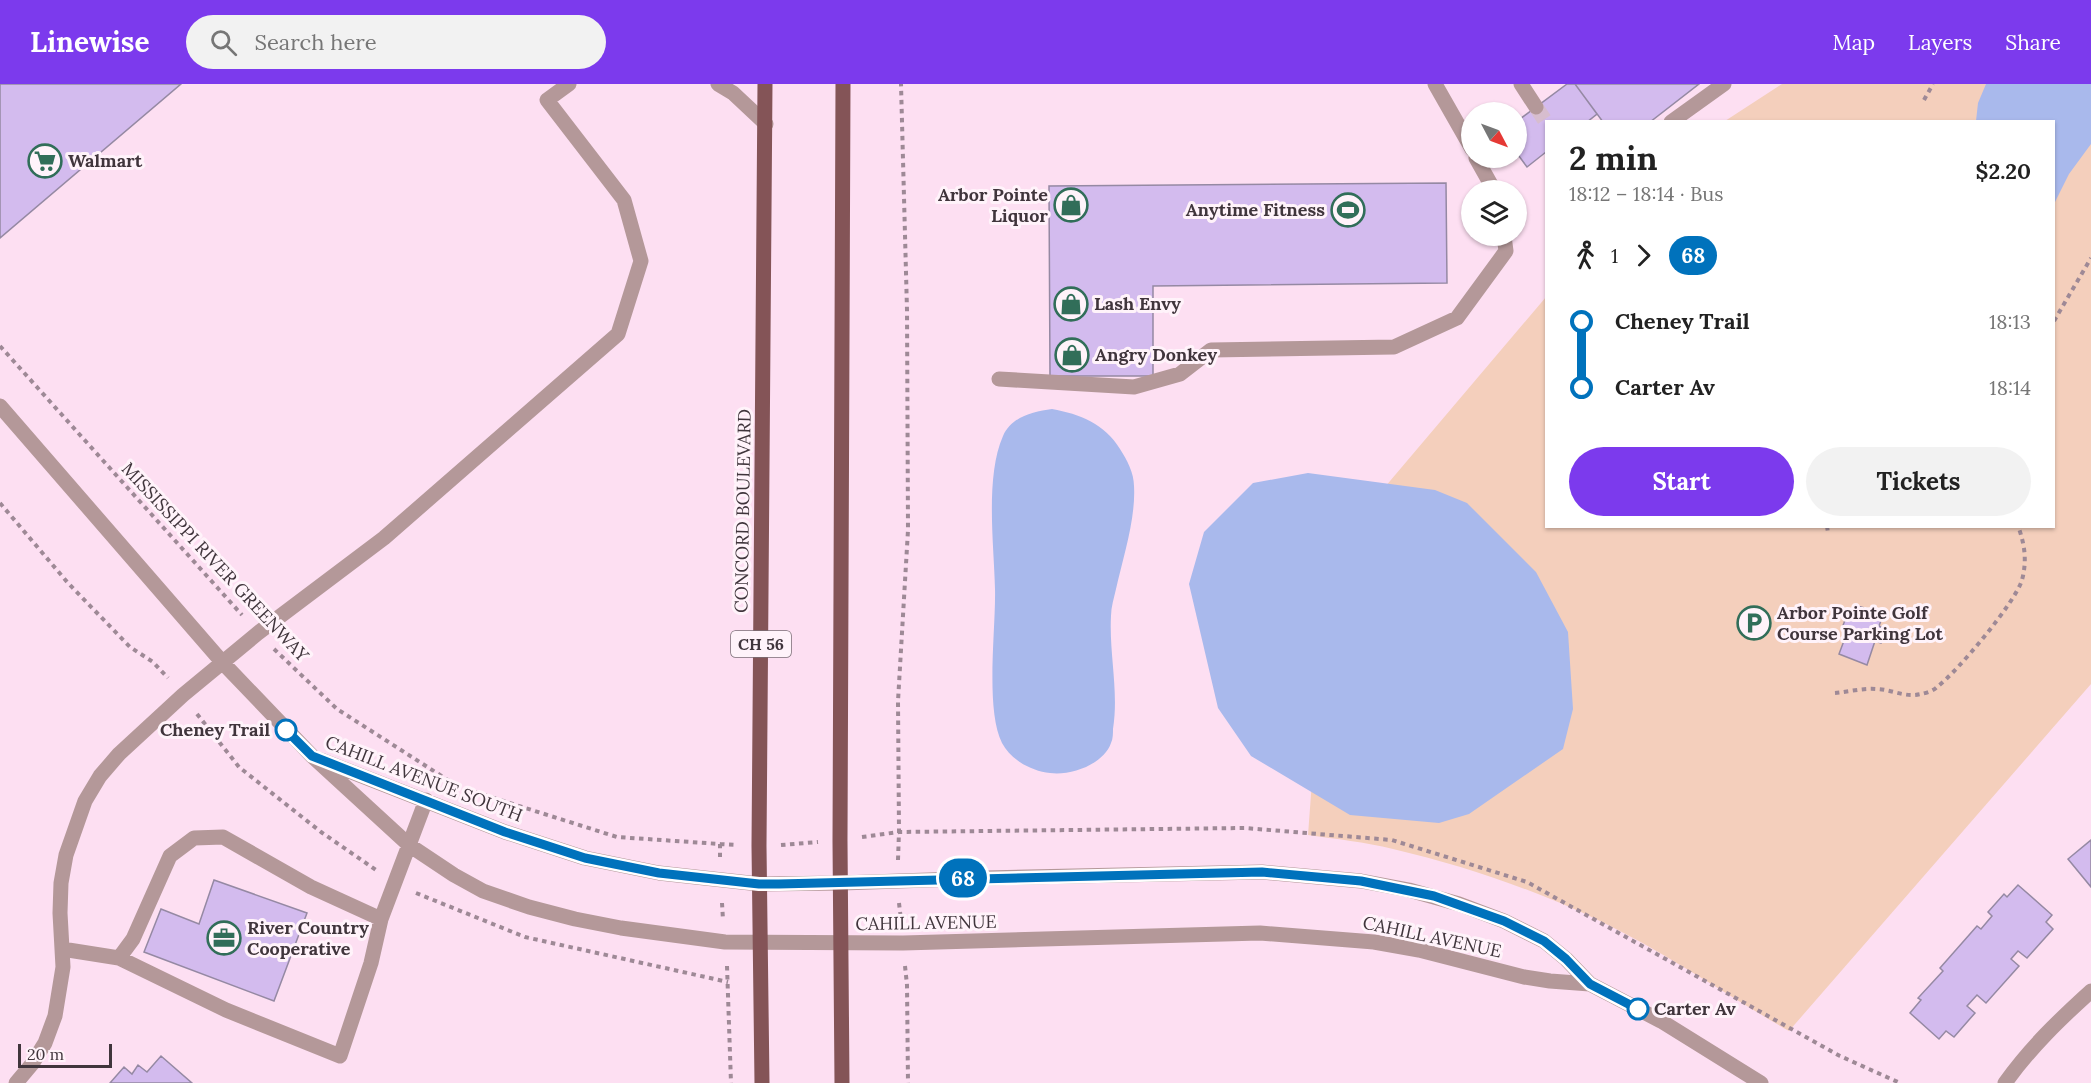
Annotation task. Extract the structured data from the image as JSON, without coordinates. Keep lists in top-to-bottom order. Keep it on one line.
{"streets":{"main road":["CONCORD BOULEVARD","CH 56"],"street":["CAHILL AVENUE SOUTH","CAHILL AVENUE"],"path":["MISSISSIPPI RIVER GREENWAY"]},"crossings":[["CONCORD BOULEVARD","CAHILL AVENUE SOUTH"],["CONCORD BOULEVARD","CAHILL AVENUE"],["CAHILL AVENUE SOUTH","CAHILL AVENUE"]],"places":{"supermarket":["Walmart"],"shop":["Arbor Pointe Liquor","Lash Envy","Angry Donkey"],"sports":["Anytime Fitness"],"parking":["Arbor Pointe Golf Course Parking Lot"],"other":["Cheney Trail","Carter Av"],"office":["River Country Cooperative"]},"lines":["bus line 68"],"scale_bar":"20 m","north":"bottom right","page":{"header":"Linewise","search":"Search here","nav":["Map","Layers","Share"],"on_map":"68","heading":["2 min","18:12 – 18:14 · Bus","$2.20"],"legs":["1","68"],"list":[{"name":"Cheney Trail","value":"18:13"},{"name":"Carter Av","value":"18:14"}],"buttons":["Start","Tickets"],"scale":"20 m"}}
